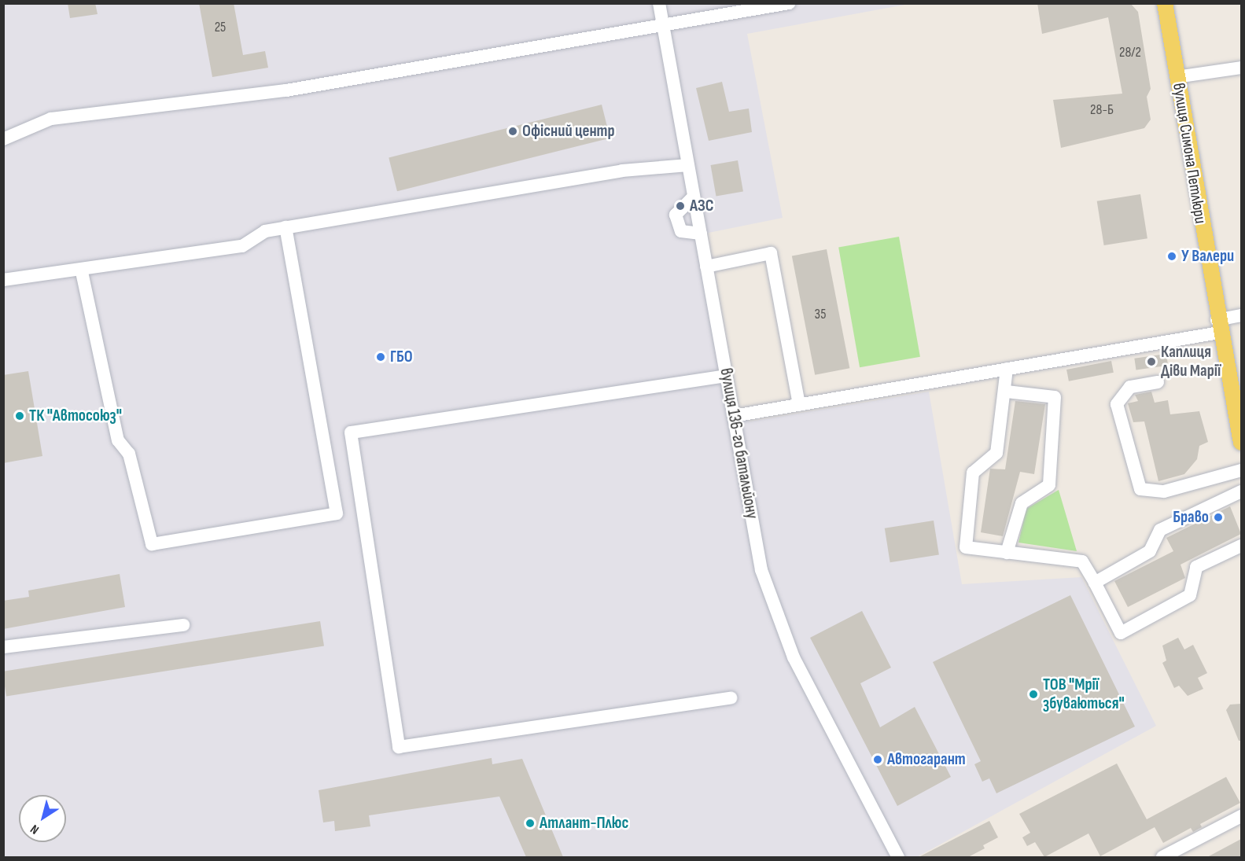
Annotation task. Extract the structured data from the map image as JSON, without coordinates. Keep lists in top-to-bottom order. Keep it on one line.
{"streets":{"main road":["вулиця Симона Петлюри"],"street":["вулиця 136-го батальйону"]},"places":["Офісний центр","АЗС","У Валери","ГБО","Каплиця Діви Марії","ТК \"Автосоюз\"","Браво","ТОВ \"Мрії збуваються\"","Автогарант","Атлант-Плюс"],"house_numbers":["25","28/2","28-Б","35"],"north":"bottom left"}
